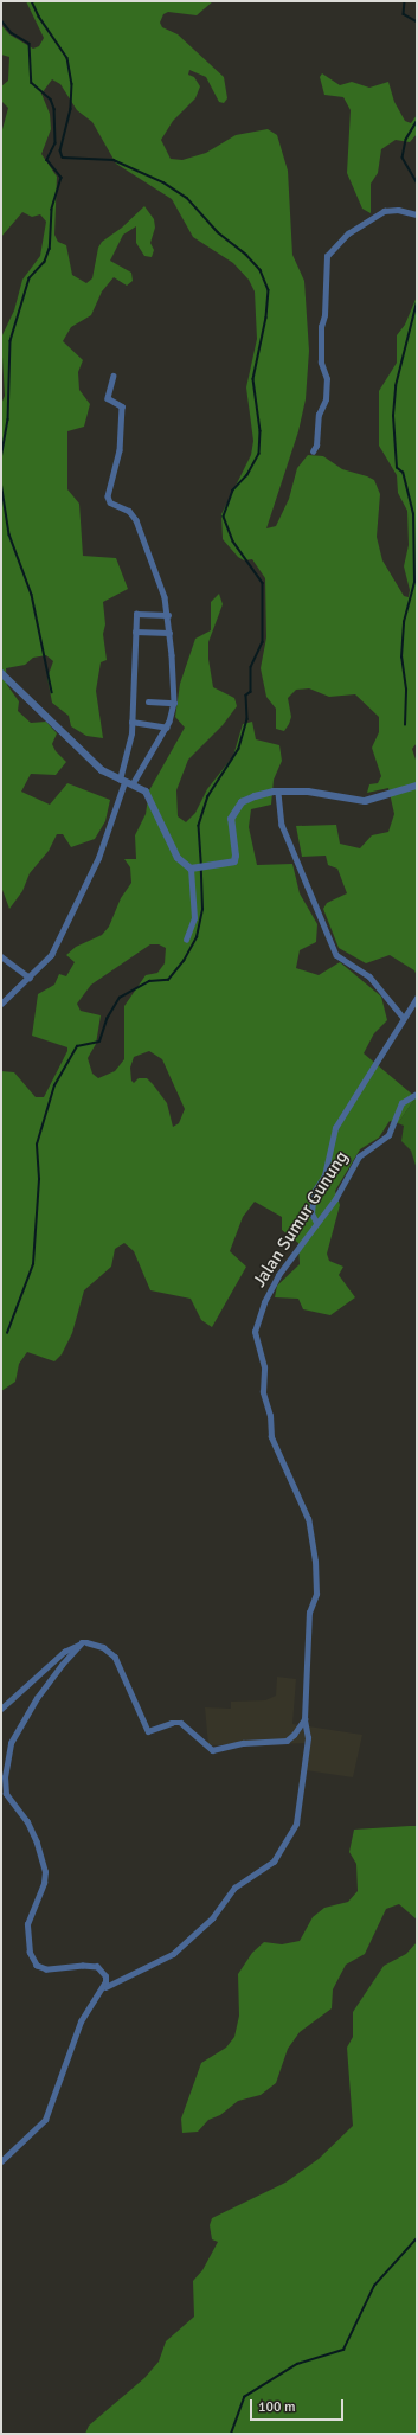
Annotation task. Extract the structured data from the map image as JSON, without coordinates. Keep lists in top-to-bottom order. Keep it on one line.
{"streets":{"street":["Jalan Sumur Gunung"]},"scale_bar":"100 m"}
